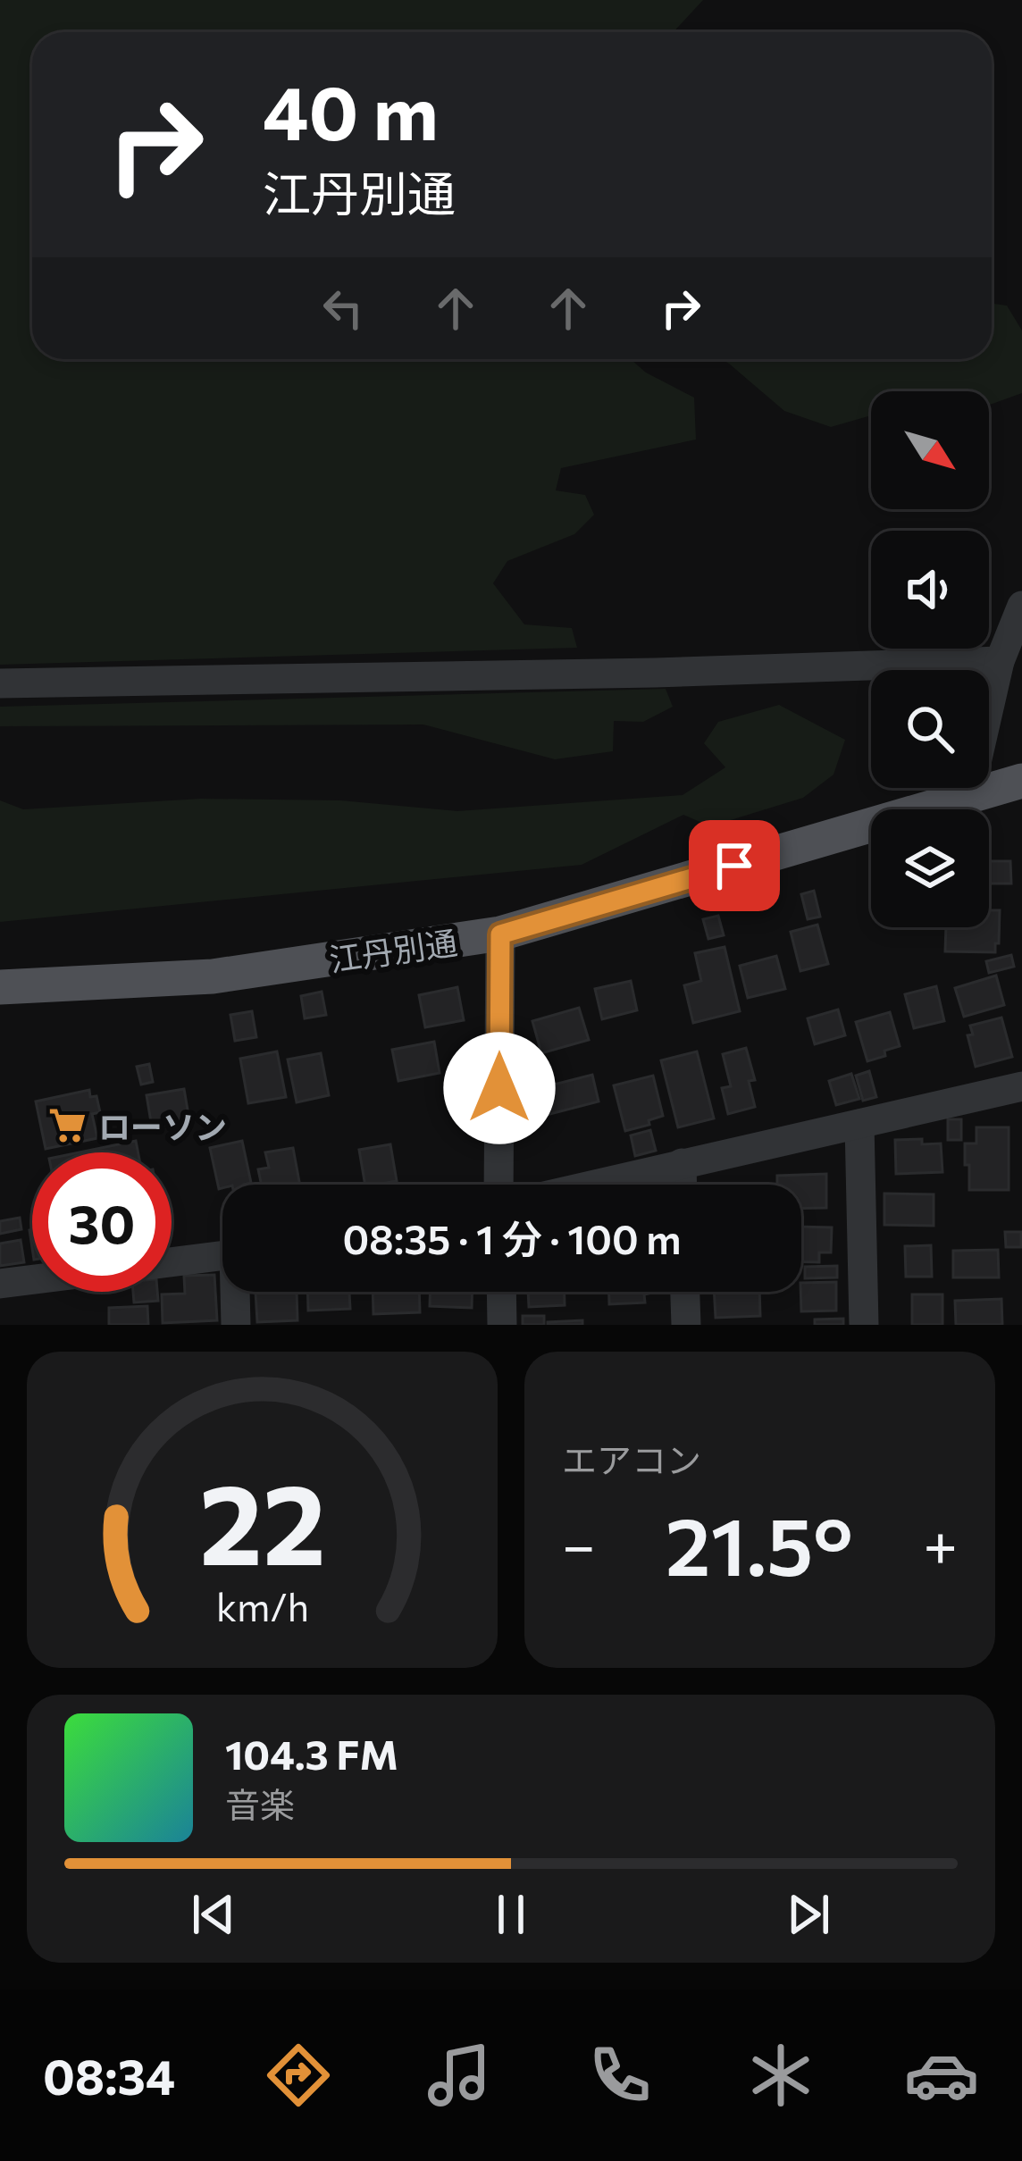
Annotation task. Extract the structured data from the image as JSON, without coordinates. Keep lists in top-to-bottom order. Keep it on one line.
{"streets":{"main road":["江丹別通"]},"places":{"supermarket":["ローソン"]},"north":"bottom right","page":{"turn":["40 m","江丹別通"],"limit":"30","trip":"08:35 · 1 分 · 100 m","tile":"エアコン","heat":["−","21.5°","+"],"song":["104.3 FM","音楽"],"tabs":"08:34","gauge":["22","km/h"]}}
